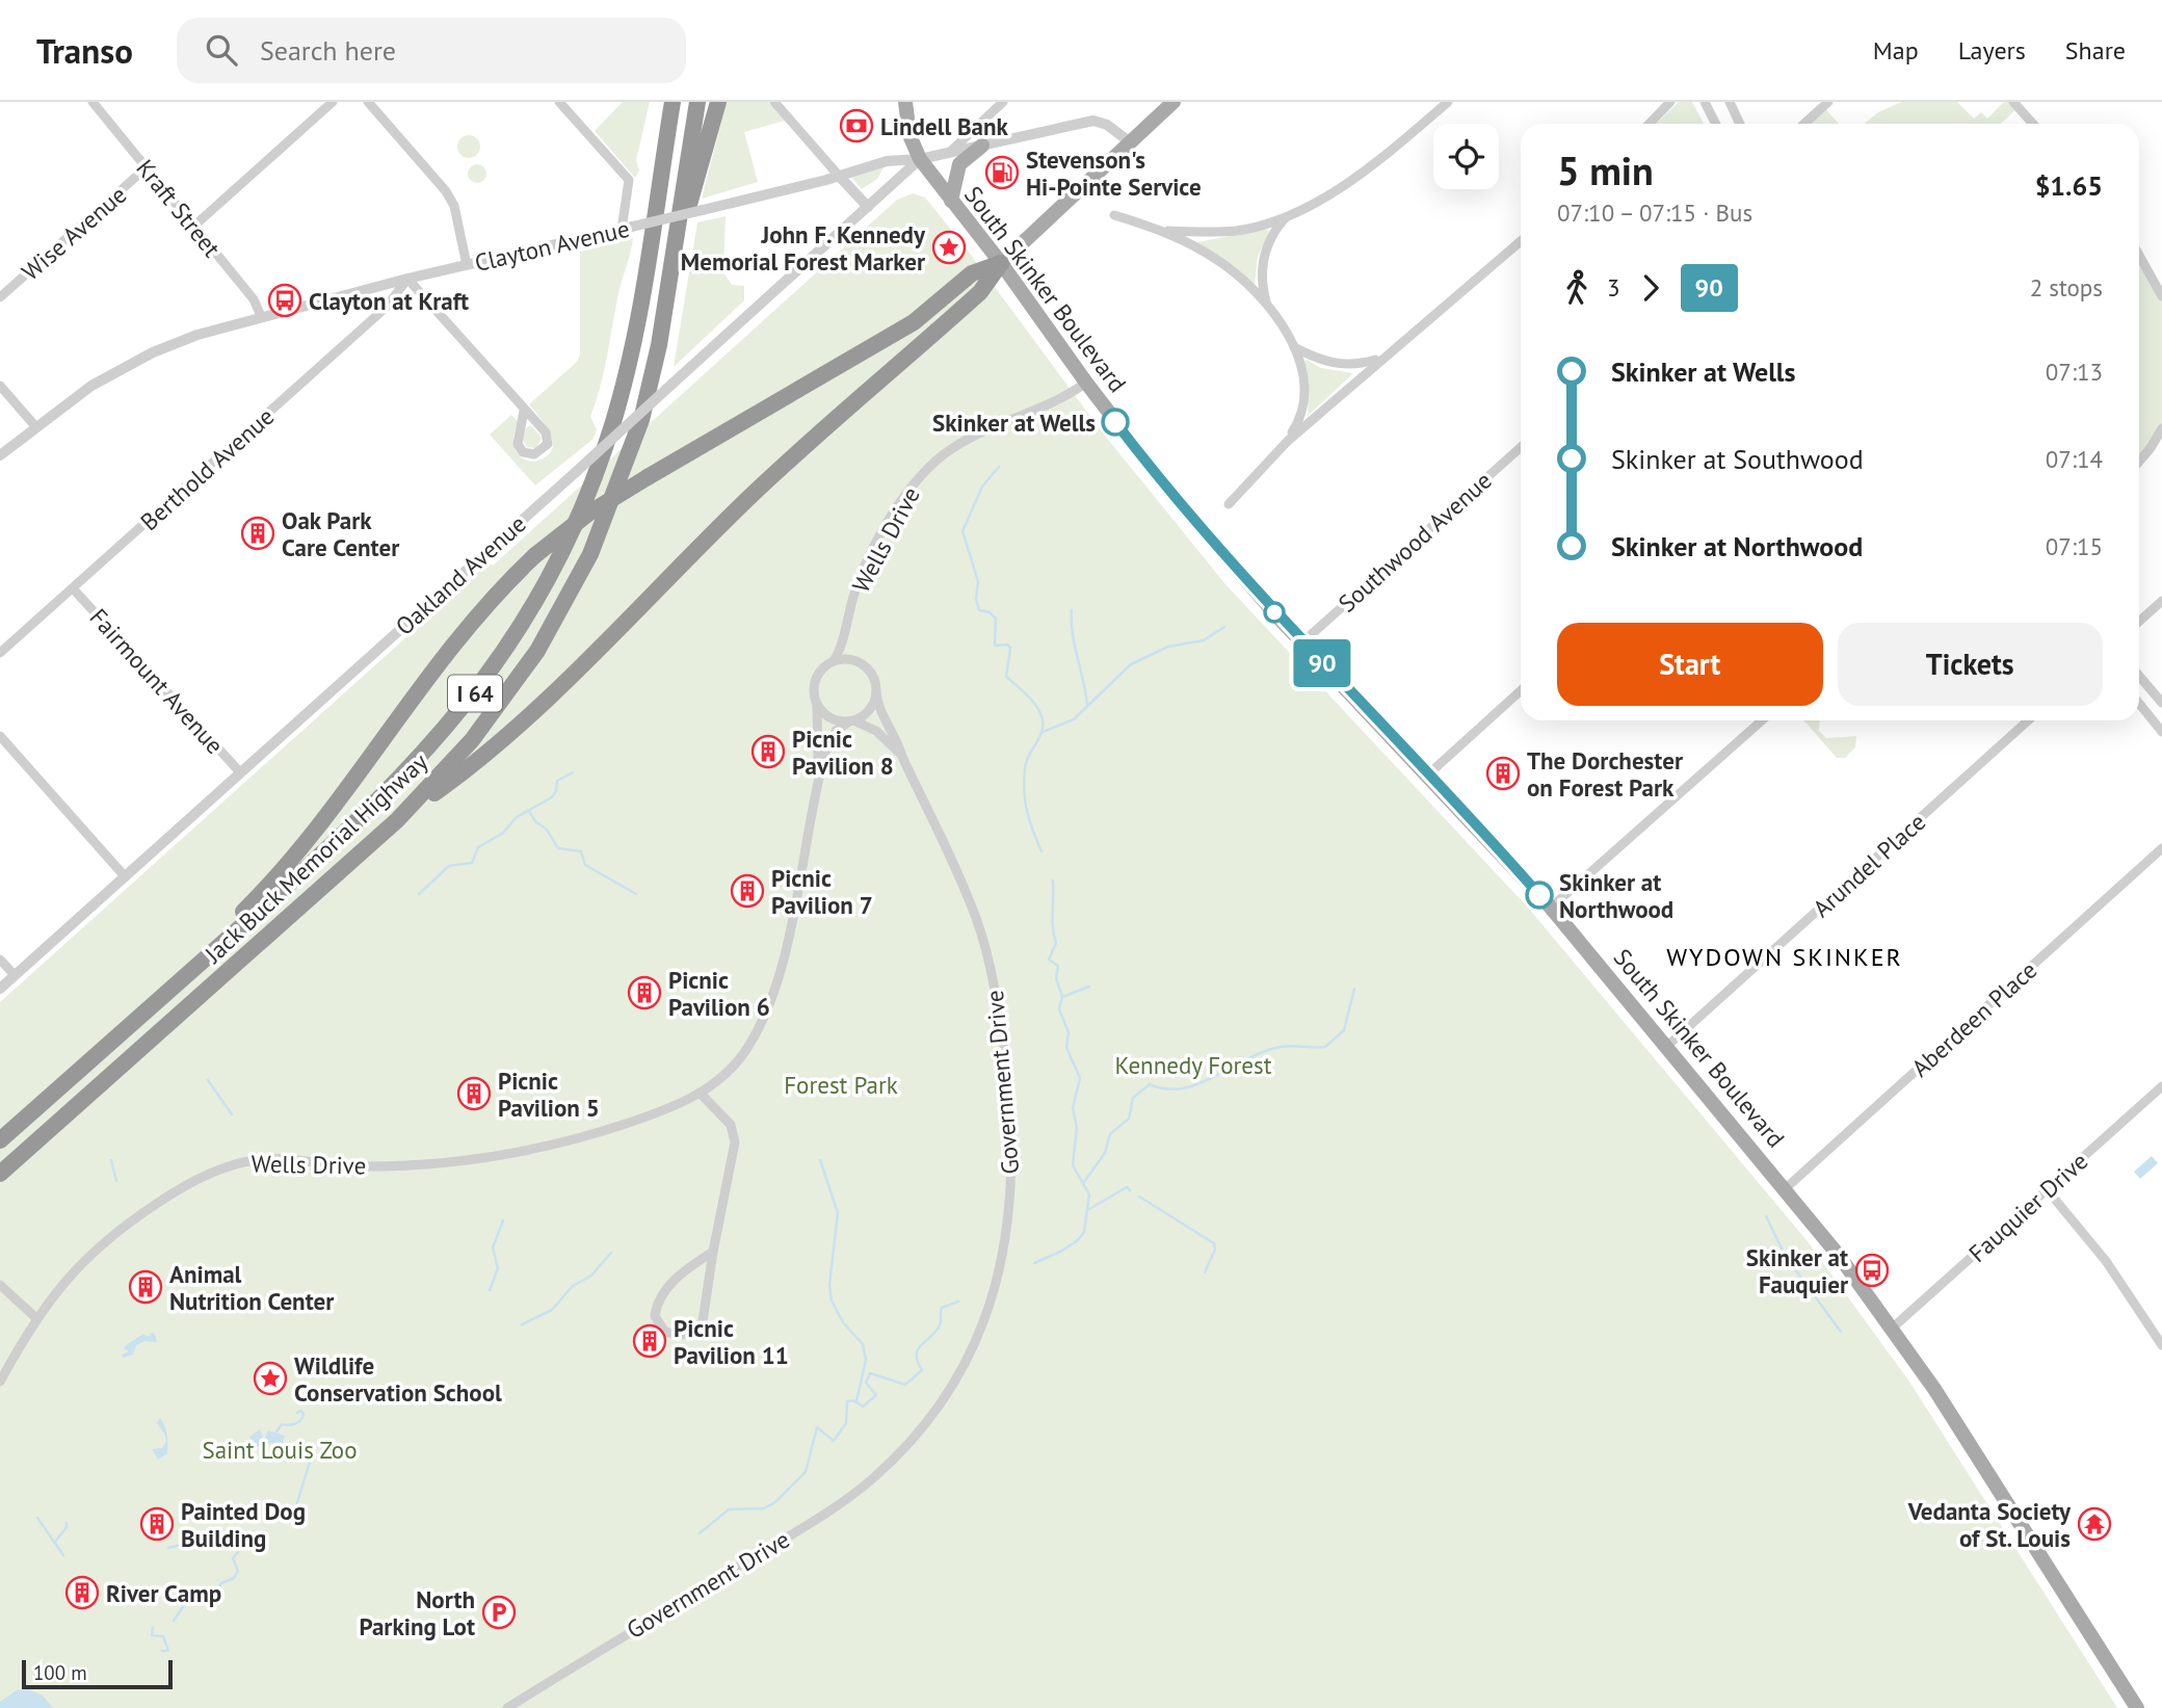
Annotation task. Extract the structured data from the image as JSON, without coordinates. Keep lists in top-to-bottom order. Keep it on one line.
{"streets":{"highway":["I 64","Jack Buck Memorial Highway"],"main road":["South Skinker Boulevard"],"street":["Kraft Street","Wise Avenue","Clayton Avenue","Berthold Avenue","Wells Drive","Southwood Avenue","Oakland Avenue","Fairmount Avenue","Arundel Place","Aberdeen Place","Government Drive","Fauquier Drive"]},"crossings":[["Kraft Street","Wise Avenue"],["Kraft Street","Clayton Avenue"],["Clayton Avenue","South Skinker Boulevard"],["Clayton Avenue","Berthold Avenue"],["Clayton Avenue","Oakland Avenue"],["South Skinker Boulevard","Wells Drive"],["South Skinker Boulevard","Southwood Avenue"],["South Skinker Boulevard","Oakland Avenue"],["South Skinker Boulevard","Arundel Place"],["South Skinker Boulevard","Aberdeen Place"],["South Skinker Boulevard","Fauquier Drive"],["Berthold Avenue","Fairmount Avenue"],["Wells Drive","Government Drive"],["Oakland Avenue","Fairmount Avenue"]],"districts":["WYDOWN SKINKER"],"parks":["Kennedy Forest","Forest Park","Saint Louis Zoo"],"places":{"bank":["Lindell Bank"],"fuel station":["Stevenson's Hi-Pointe Service"],"place":["John F. Kennedy Memorial Forest Marker","Wildlife Conservation School"],"bus stop":["Clayton at Kraft","Skinker at Fauquier"],"other":["Skinker at Wells","Skinker at Northwood"],"building":["Oak Park Care Center","Picnic Pavilion 8","The Dorchester on Forest Park","Picnic Pavilion 7","Picnic Pavilion 6","Picnic Pavilion 5","Animal Nutrition Center","Picnic Pavilion 11","Painted Dog Building","River Camp"],"temple":["Vedanta Society of St. Louis"],"parking":["North Parking Lot"]},"lines":["bus line 90"],"scale_bar":"100 m","page":{"header":"Transo","search":"Search here","nav":["Map","Layers","Share"],"on_map":"90","heading":["5 min","07:10 – 07:15 · Bus","$1.65"],"legs":["3","90","2 stops"],"list":[{"name":"Skinker at Wells","value":"07:13"},{"name":"Skinker at Southwood","value":"07:14"},{"name":"Skinker at Northwood","value":"07:15"}],"buttons":["Start","Tickets"],"scale":"100 m"}}
